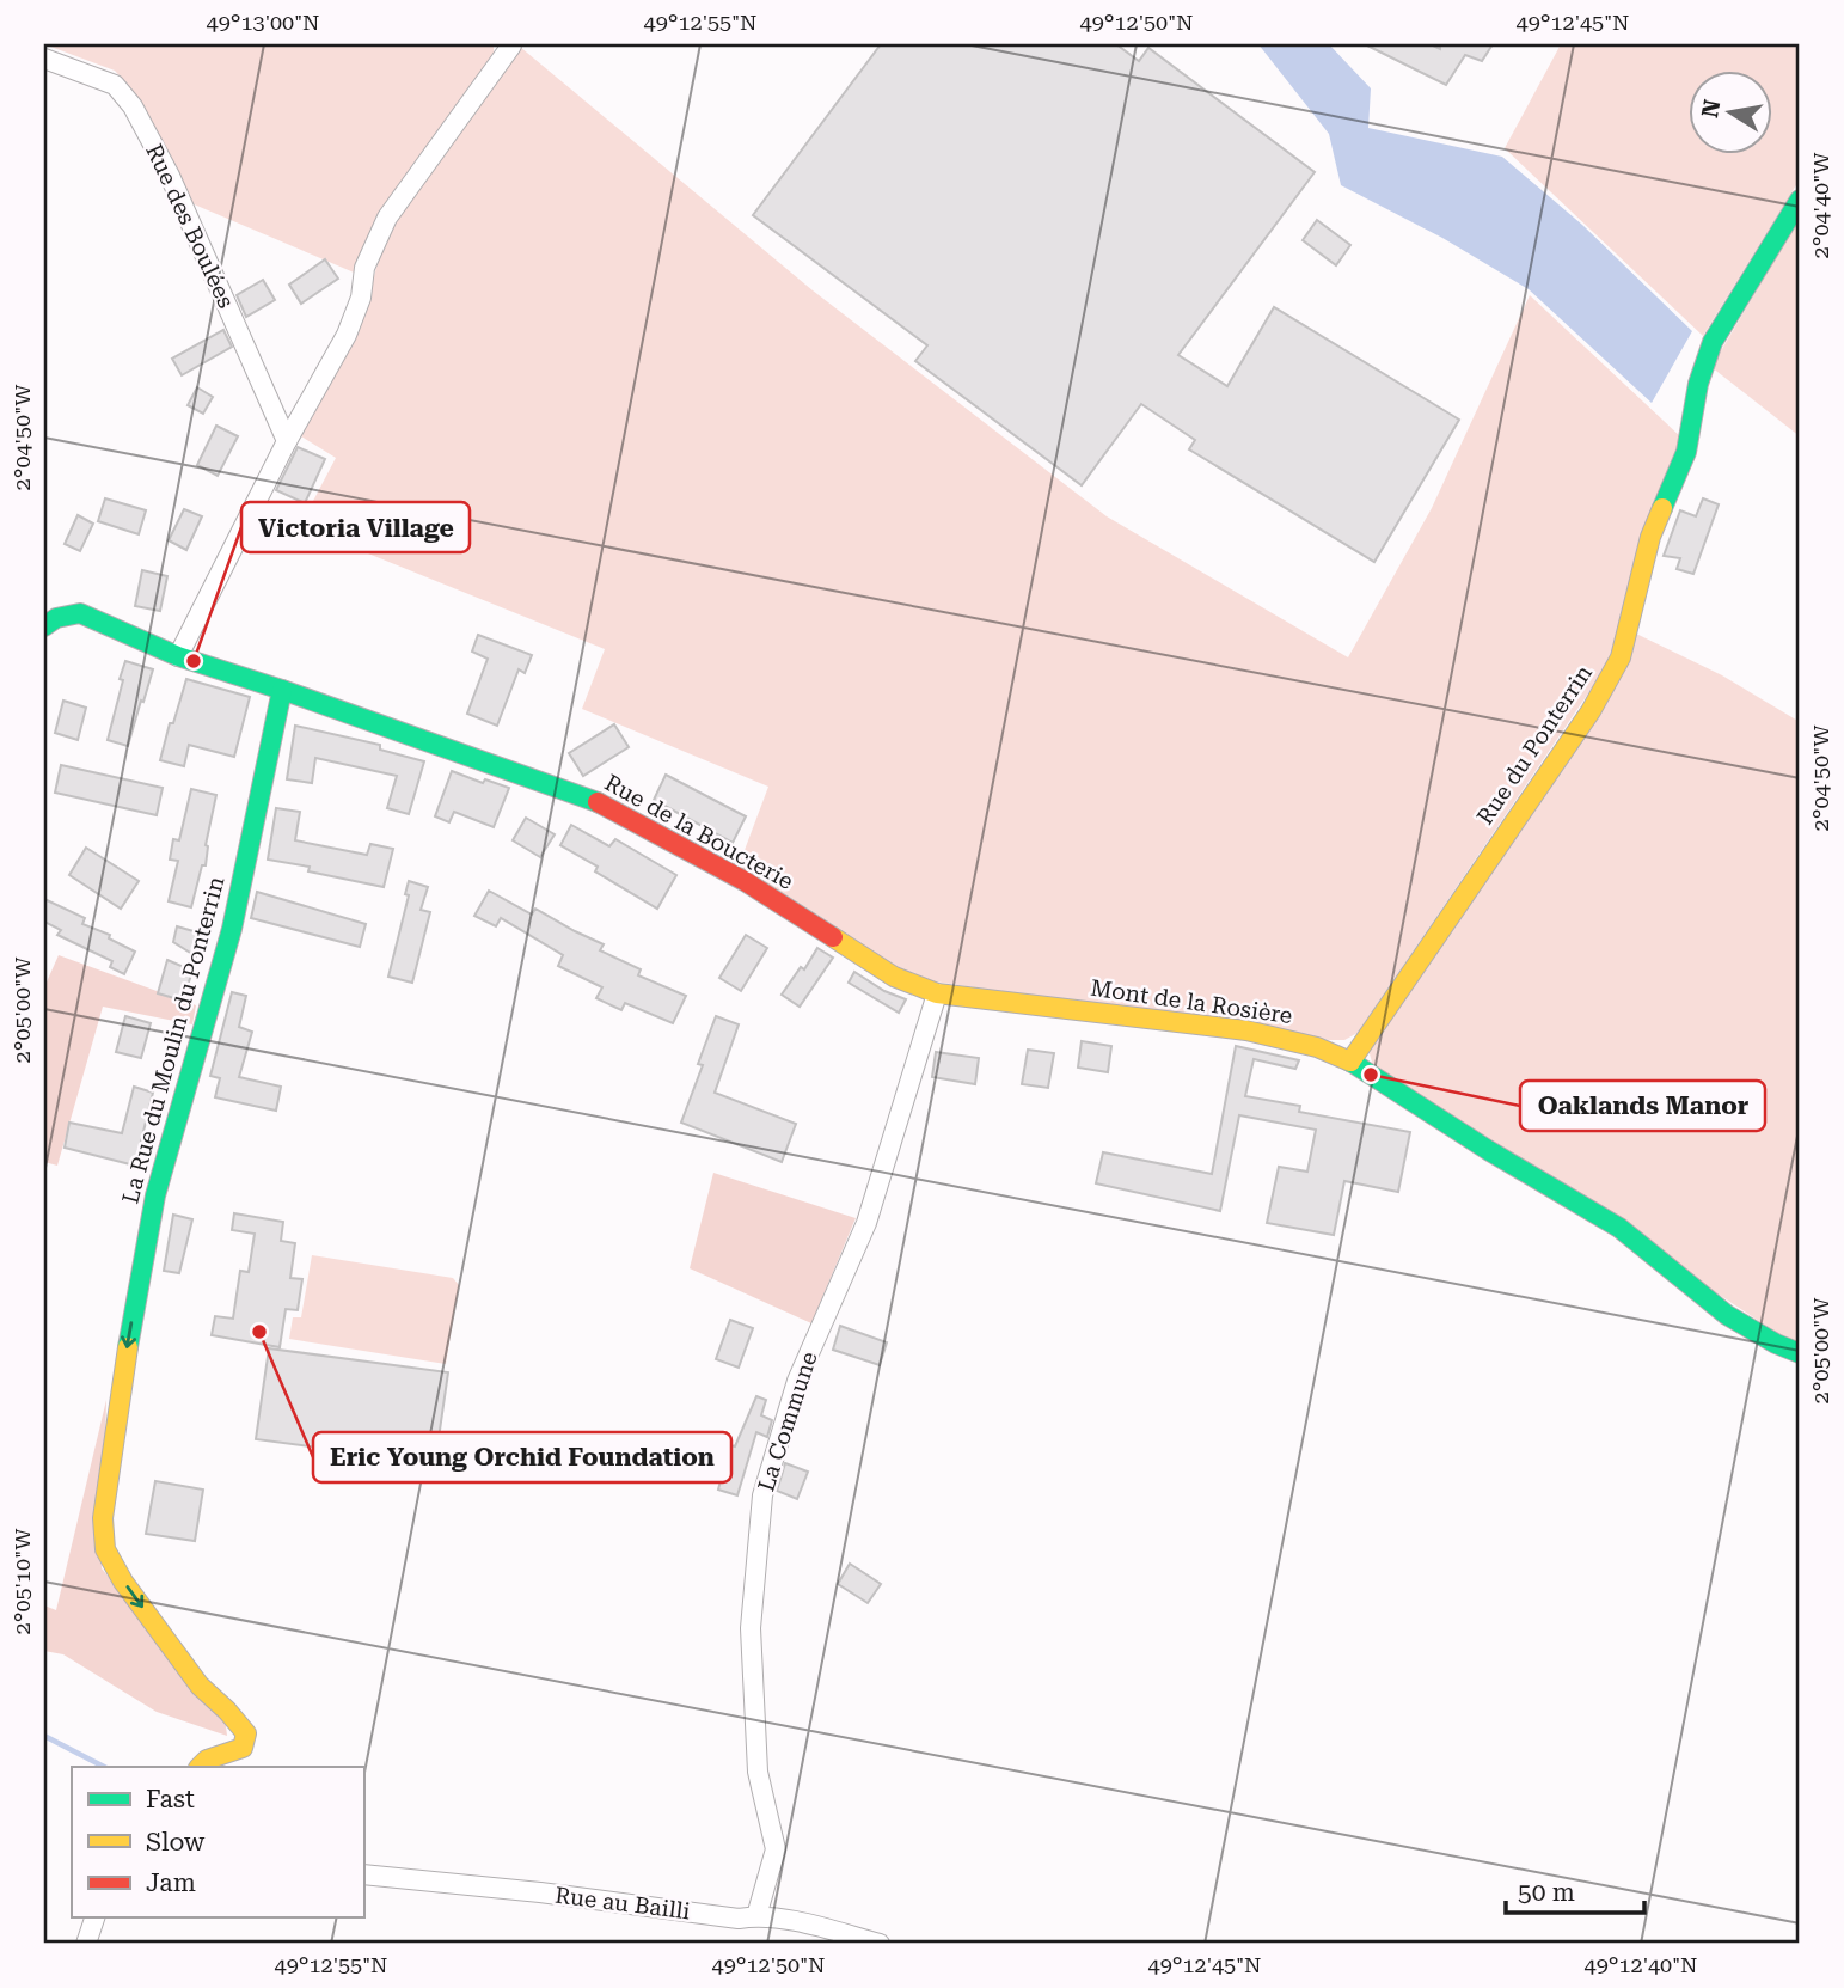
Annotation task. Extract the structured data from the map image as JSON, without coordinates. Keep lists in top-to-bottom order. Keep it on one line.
{"streets":{"street":["Rue des Boulées","Rue du Ponterrin","Rue de la Boucterie","Mont de la Rosière","La Rue du Moulin du Ponterrin","La Commune","Rue au Bailli"]},"crossings":[["Rue du Ponterrin","Mont de la Rosière"],["Rue de la Boucterie","Mont de la Rosière"],["Rue de la Boucterie","La Rue du Moulin du Ponterrin"],["Rue de la Boucterie","La Commune"],["Mont de la Rosière","La Commune"],["La Commune","Rue au Bailli"]],"one_way":["La Rue du Moulin du Ponterrin"],"places":["Victoria Village","Oaklands Manor","Eric Young Orchid Foundation"],"legend":["Fast","Slow","Jam"],"scale_bar":"50 m","north":"left","coordinates":["49°13'00\"N","49°12'55\"N","49°12'50\"N","49°12'45\"N","2°04'40\"W","2°04'50\"W","2°05'00\"W","2°05'10\"W","49°12'40\"N"]}
